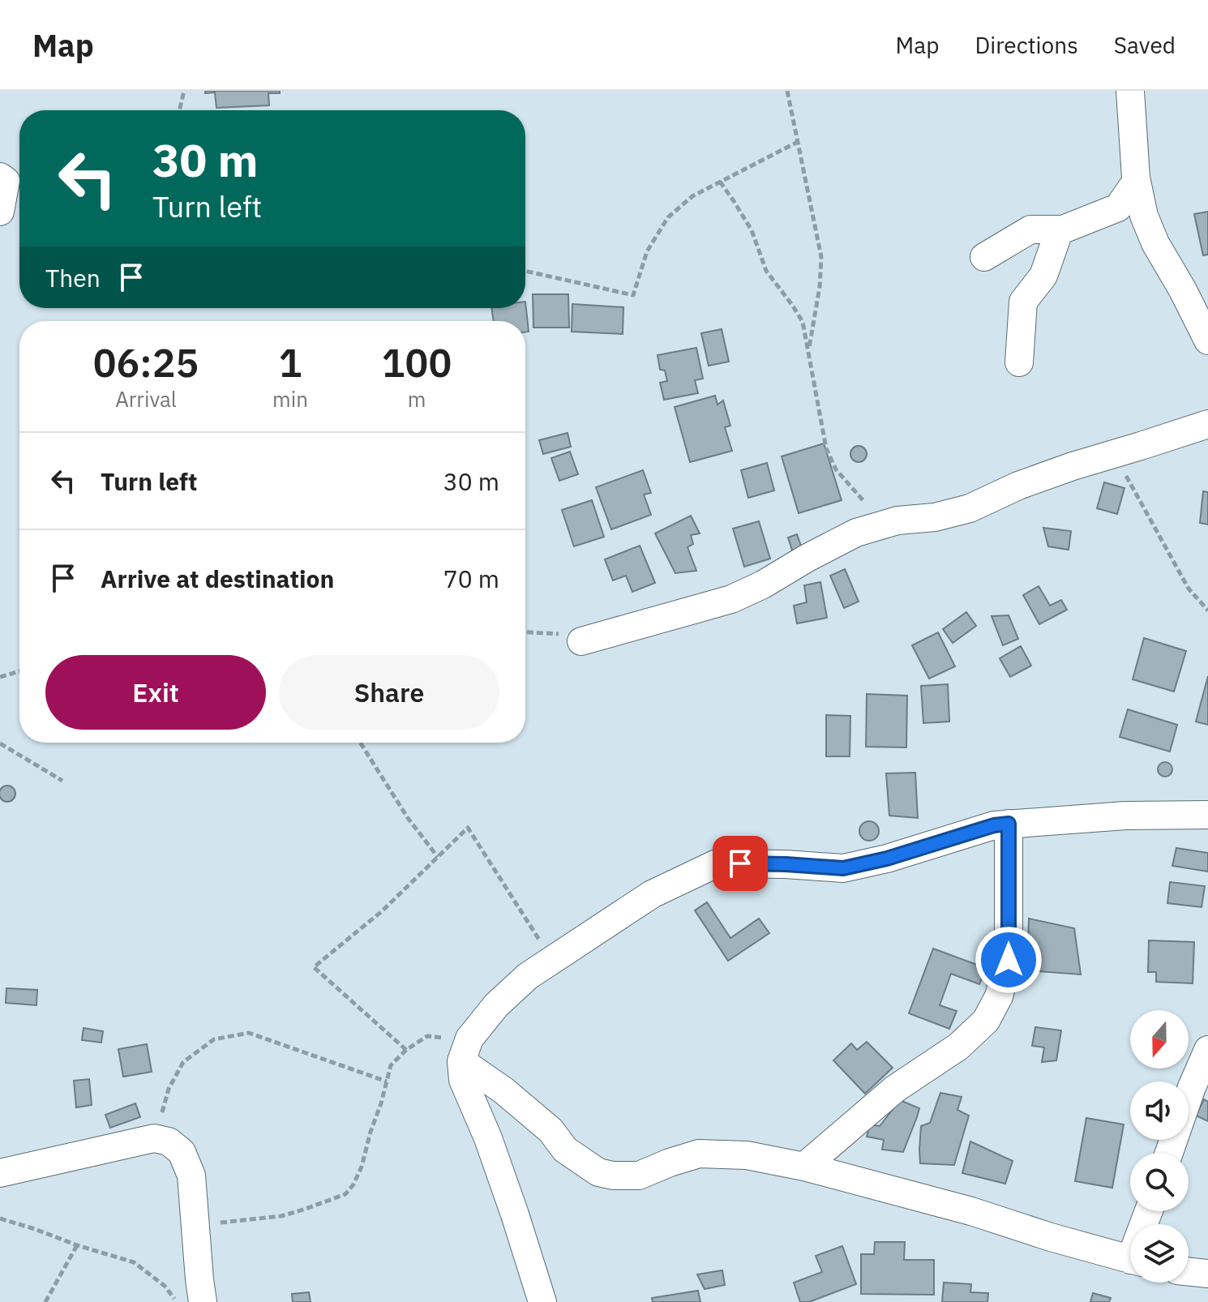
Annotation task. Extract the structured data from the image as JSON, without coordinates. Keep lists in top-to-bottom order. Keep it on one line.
{"north":"bottom","page":{"header":"Map","nav":["Map","Directions","Saved"],"turn":["30 m","Turn left"],"then":"Then","eta":["06:25","Arrival","1","min","100","m"],"list":[{"name":"Turn left","value":"30 m"},{"name":"Arrive at destination","value":"70 m"}],"buttons":["Exit","Share"]}}
